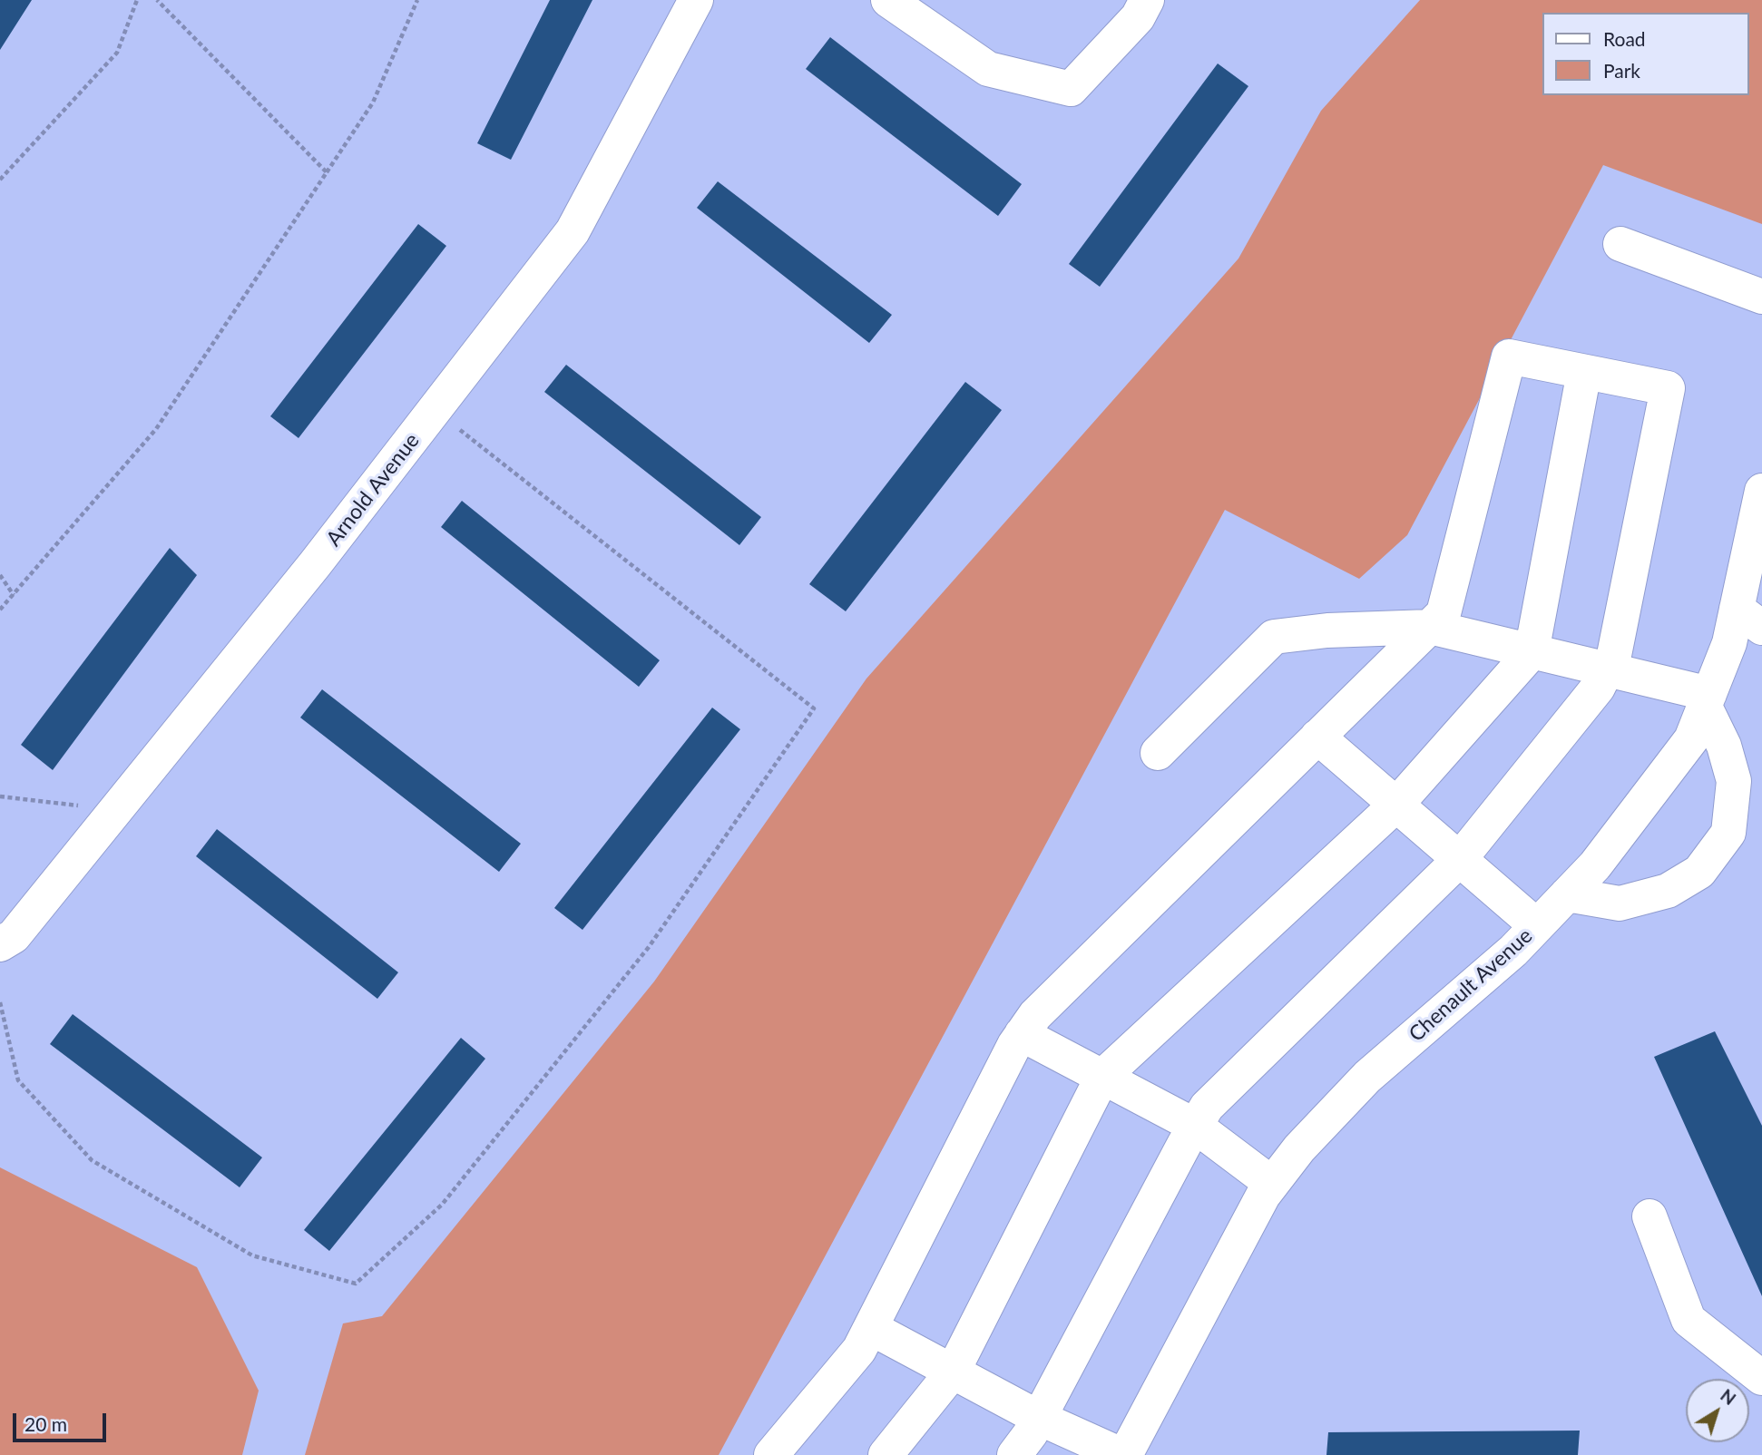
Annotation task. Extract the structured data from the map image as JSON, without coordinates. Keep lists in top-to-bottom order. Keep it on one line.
{"streets":{"street":["Arnold Avenue","Chenault Avenue"]},"legend":["Road","Park"],"scale_bar":"20 m","north":"top right"}
